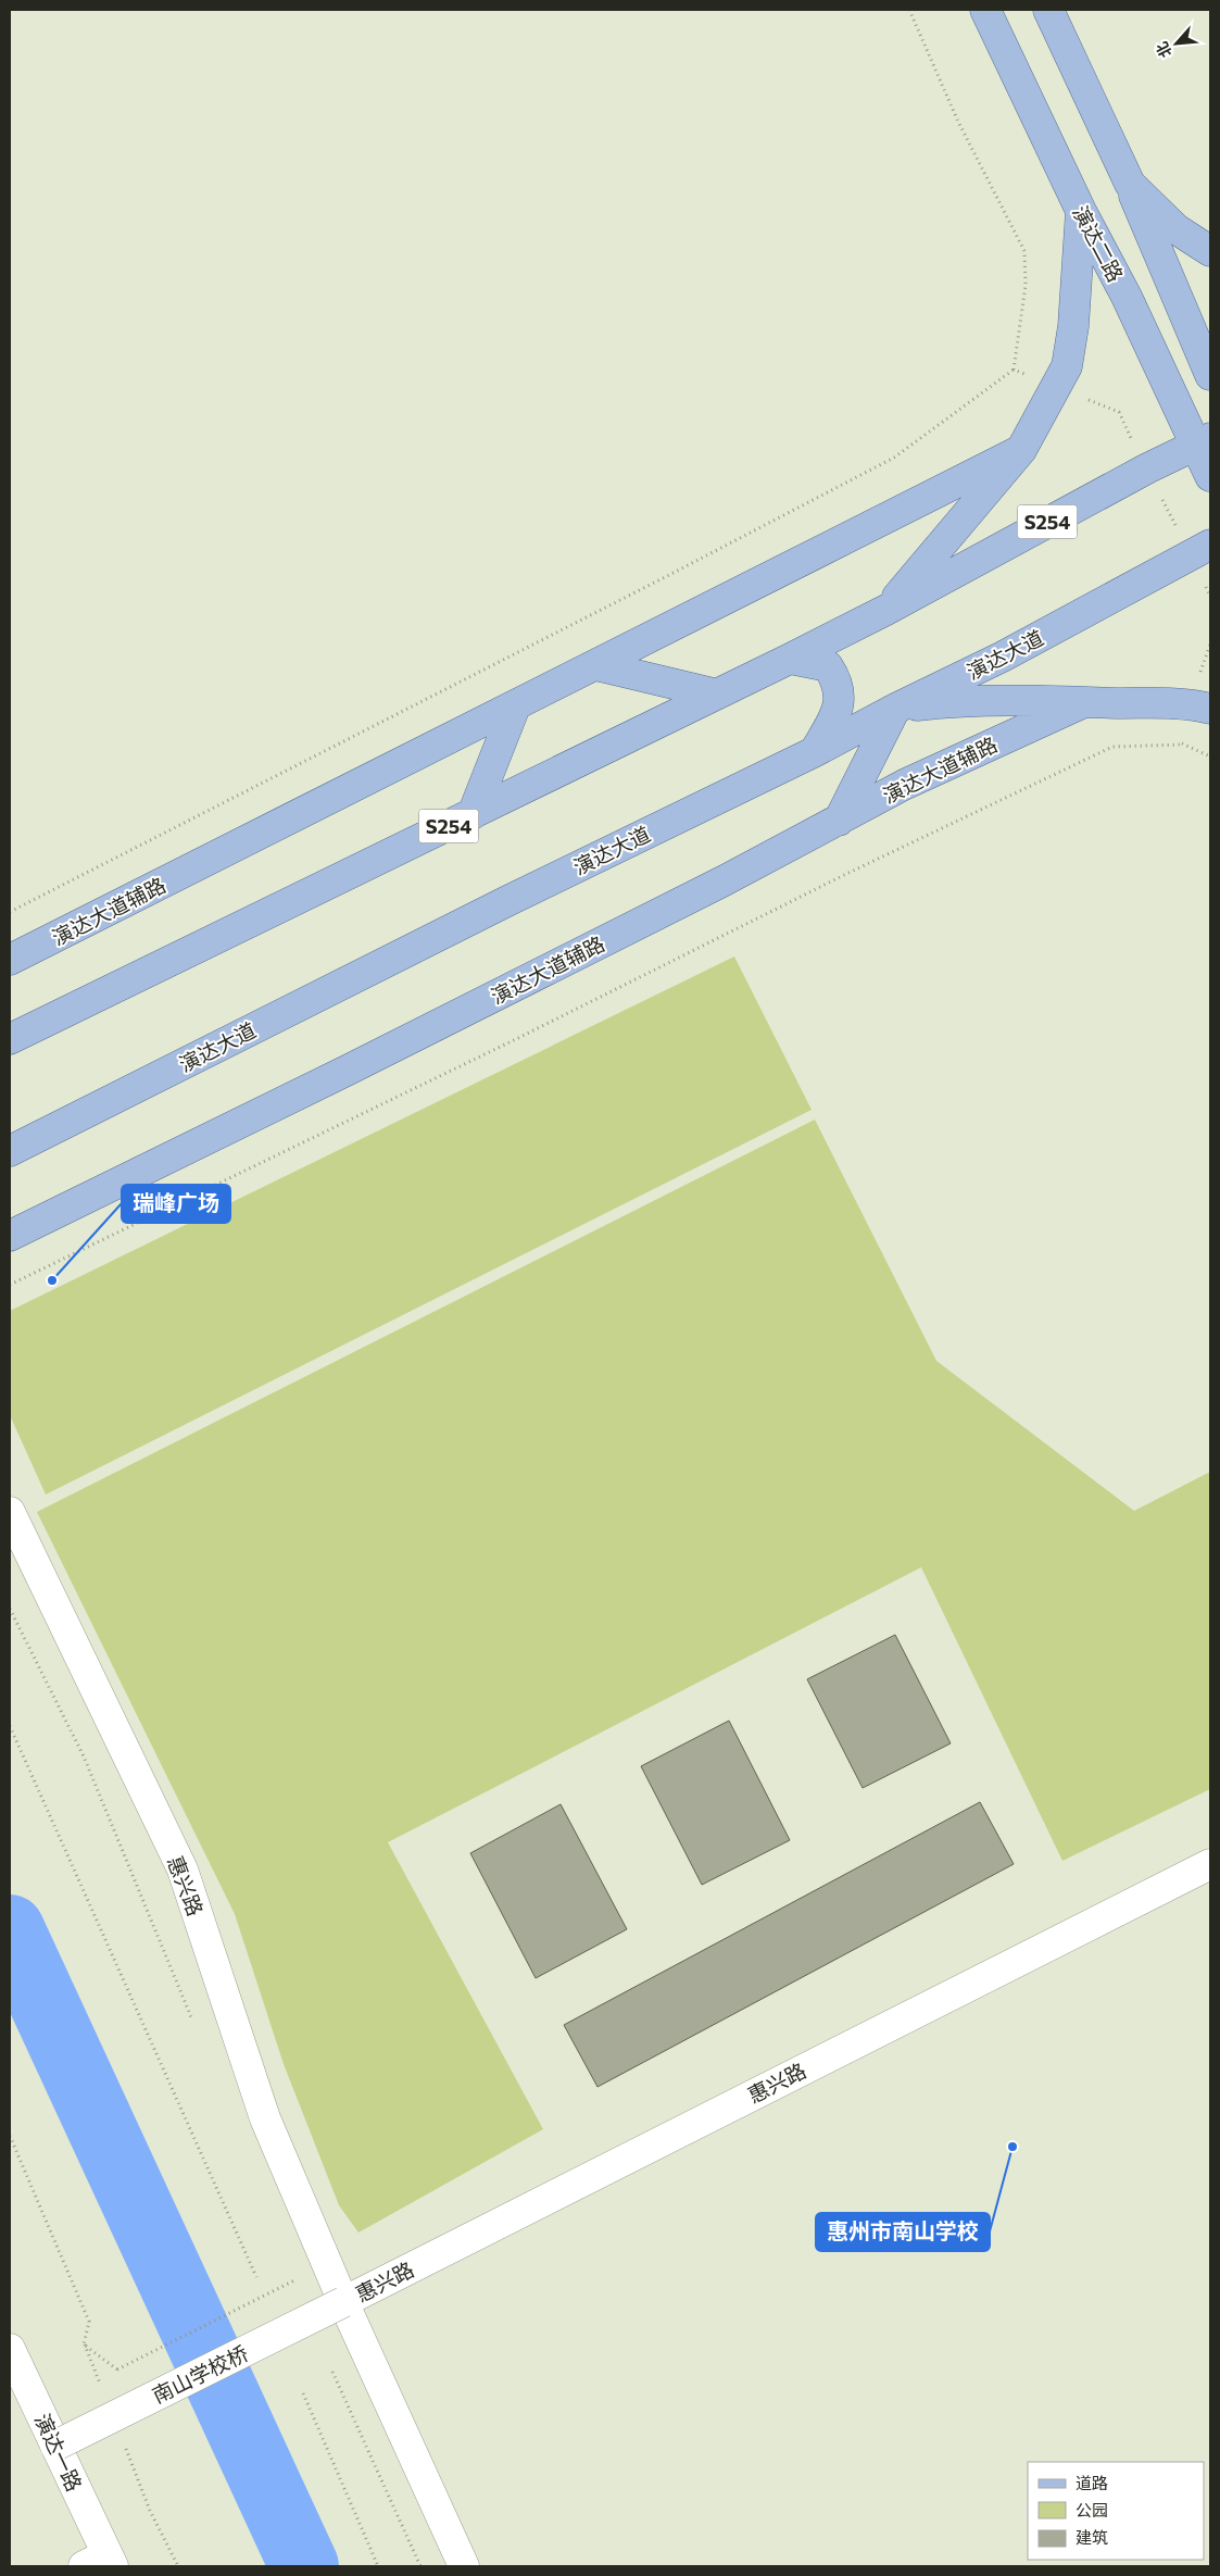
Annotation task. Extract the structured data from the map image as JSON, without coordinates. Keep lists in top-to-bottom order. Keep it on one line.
{"streets":{"main road":["演达二路","S254","演达大道","演达大道辅路"],"street":["惠兴路","南山学校桥","演达一路"]},"crossings":[["演达二路","S254"],["惠兴路","南山学校桥"],["南山学校桥","演达一路"]],"places":["瑞峰广场","惠州市南山学校"],"legend":["道路","公园","建筑"],"north":"bottom left"}
